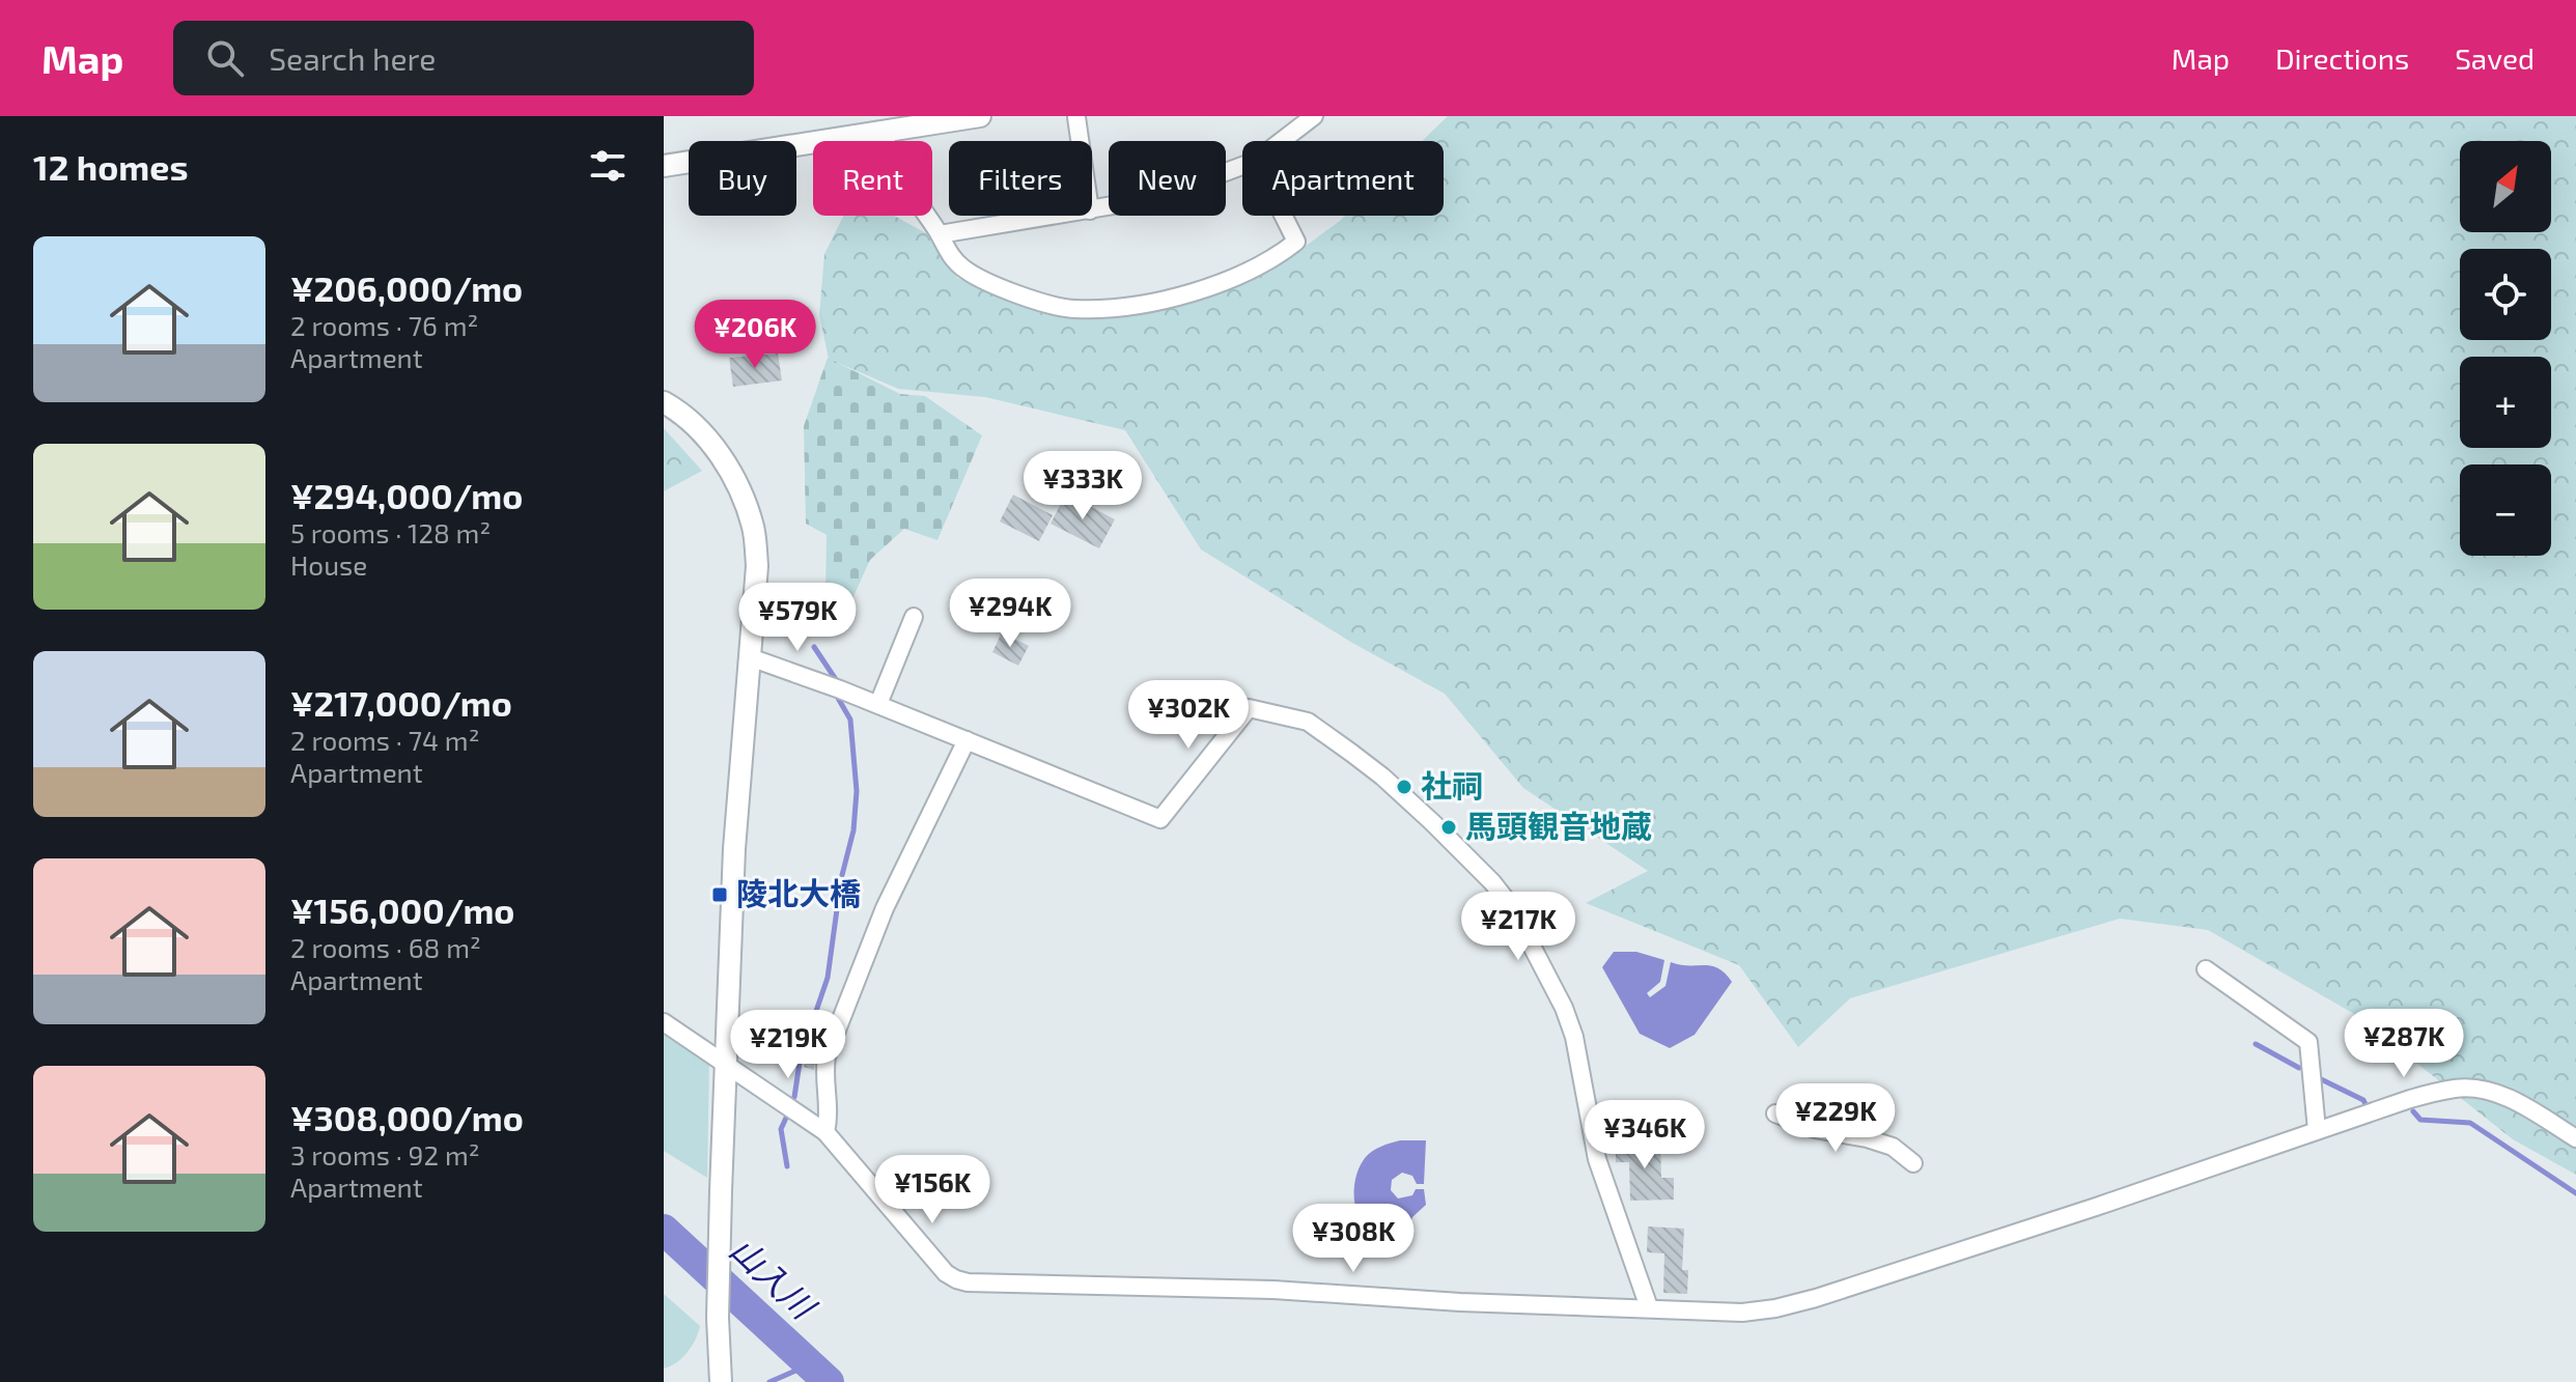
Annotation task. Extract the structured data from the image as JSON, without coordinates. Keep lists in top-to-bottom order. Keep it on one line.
{"water":["山入川"],"places":{"other":["社祠","馬頭観音地蔵"],"transit":["陵北大橋"]},"north":"top right","page":{"header":"Map","search":"Search here","nav":["Map","Directions","Saved"],"heading":"12 homes","map_buttons":["+","−"],"chip":["Buy","Rent","Filters","New","Apartment"],"list":[{"name":"¥206,000/mo","note":"2 rooms · 76 m² · Apartment"},{"name":"¥294,000/mo","note":"5 rooms · 128 m² · House"},{"name":"¥217,000/mo","note":"2 rooms · 74 m² · Apartment"},{"name":"¥156,000/mo","note":"2 rooms · 68 m² · Apartment"},{"name":"¥308,000/mo","note":"3 rooms · 92 m² · Apartment"}],"price":["¥206K","¥333K","¥294K","¥579K","¥302K","¥217K","¥287K","¥219K","¥229K","¥346K","¥156K","¥308K"]}}
